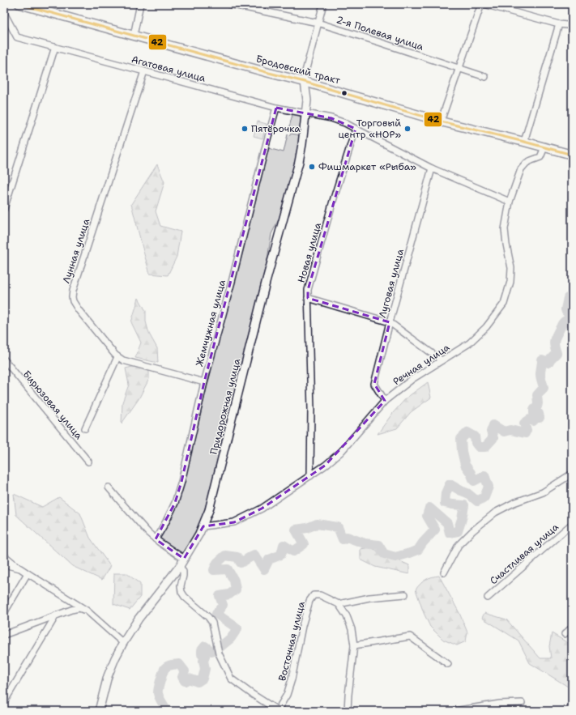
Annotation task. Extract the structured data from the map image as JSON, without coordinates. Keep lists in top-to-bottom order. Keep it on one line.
{"streets":{"main road":["Бродовский тракт"],"street":["2-я Полевая улица","Агатовая улица","Лунная улица","Новая улица","Луговая улица","Жемчужная улица","Речная улица","Бирюзовая улица","Придорожная улица","Счастливая улица","Восточная улица"]},"crossings":[["Агатовая улица","Лунная улица"],["Агатовая улица","Жемчужная улица"],["Агатовая улица","Придорожная улица"],["Бродовский тракт","Речная улица"],["Бродовский тракт","Придорожная улица"],["Лунная улица","Жемчужная улица"],["Новая улица","Речная улица"],["Луговая улица","Речная улица"],["Речная улица","Придорожная улица"]],"places":["Пятёрочка","Торговый центр «НОР»","Фишмаркет «Рыба»"],"lines":["transit line 42"]}
